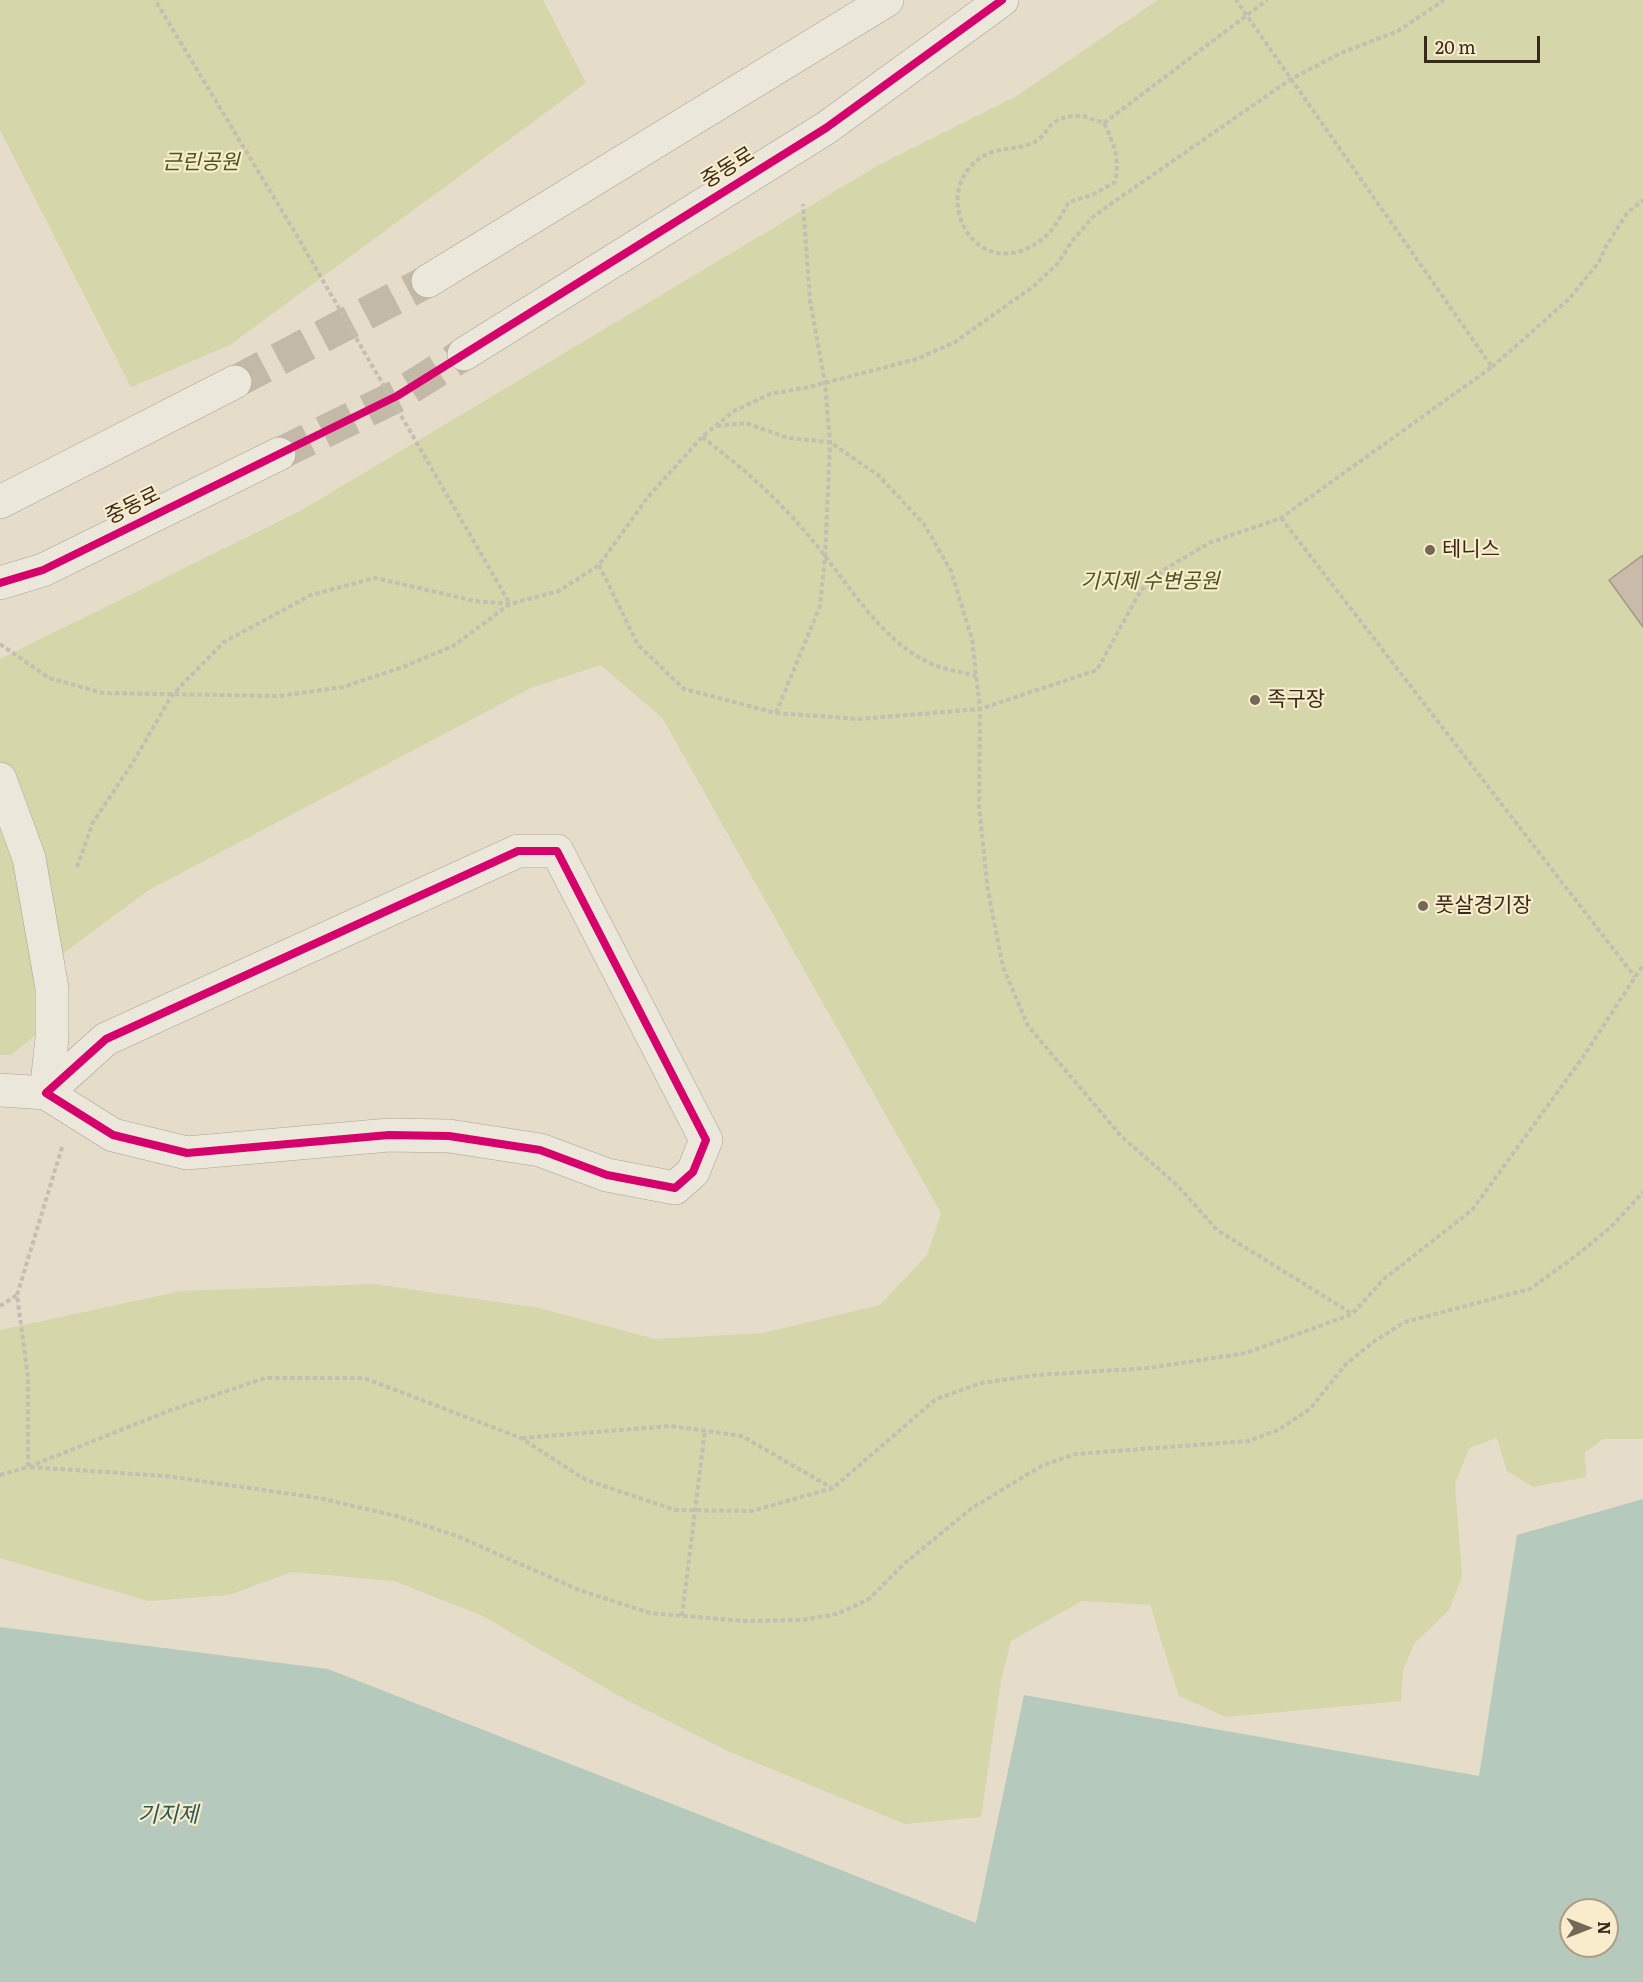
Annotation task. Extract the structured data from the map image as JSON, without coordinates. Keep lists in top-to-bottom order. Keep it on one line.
{"streets":{"street":["중동로"]},"water":["기지제"],"parks":["근린공원","기지제 수변공원"],"places":["테니스","족구장","풋살경기장"],"scale_bar":"20 m","north":"right"}
